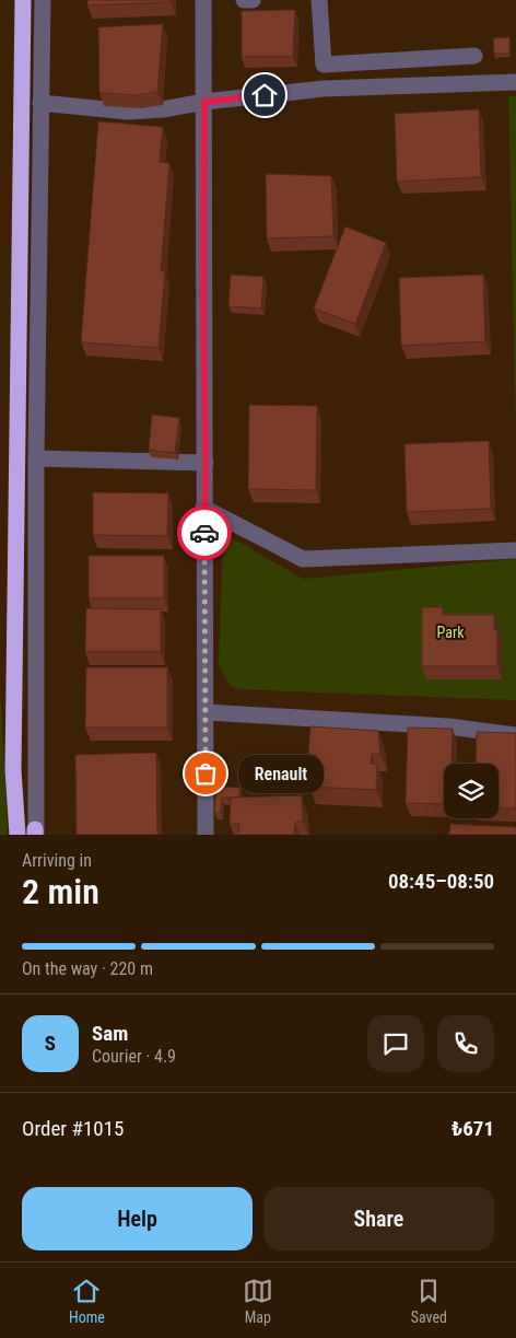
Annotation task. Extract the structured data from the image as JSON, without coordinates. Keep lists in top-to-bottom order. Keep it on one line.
{"parks":["Park"],"places":["Renault"],"page":{"bubble":"Renault","heading":["2 min","Arriving in","08:45–08:50"],"panel":["Sam","Courier · 4.9","Order #1015","₺671"],"bar":"On the way · 220 m","round":"S","buttons":["Help","Share"],"tabs":["Home","Map","Saved"]}}
